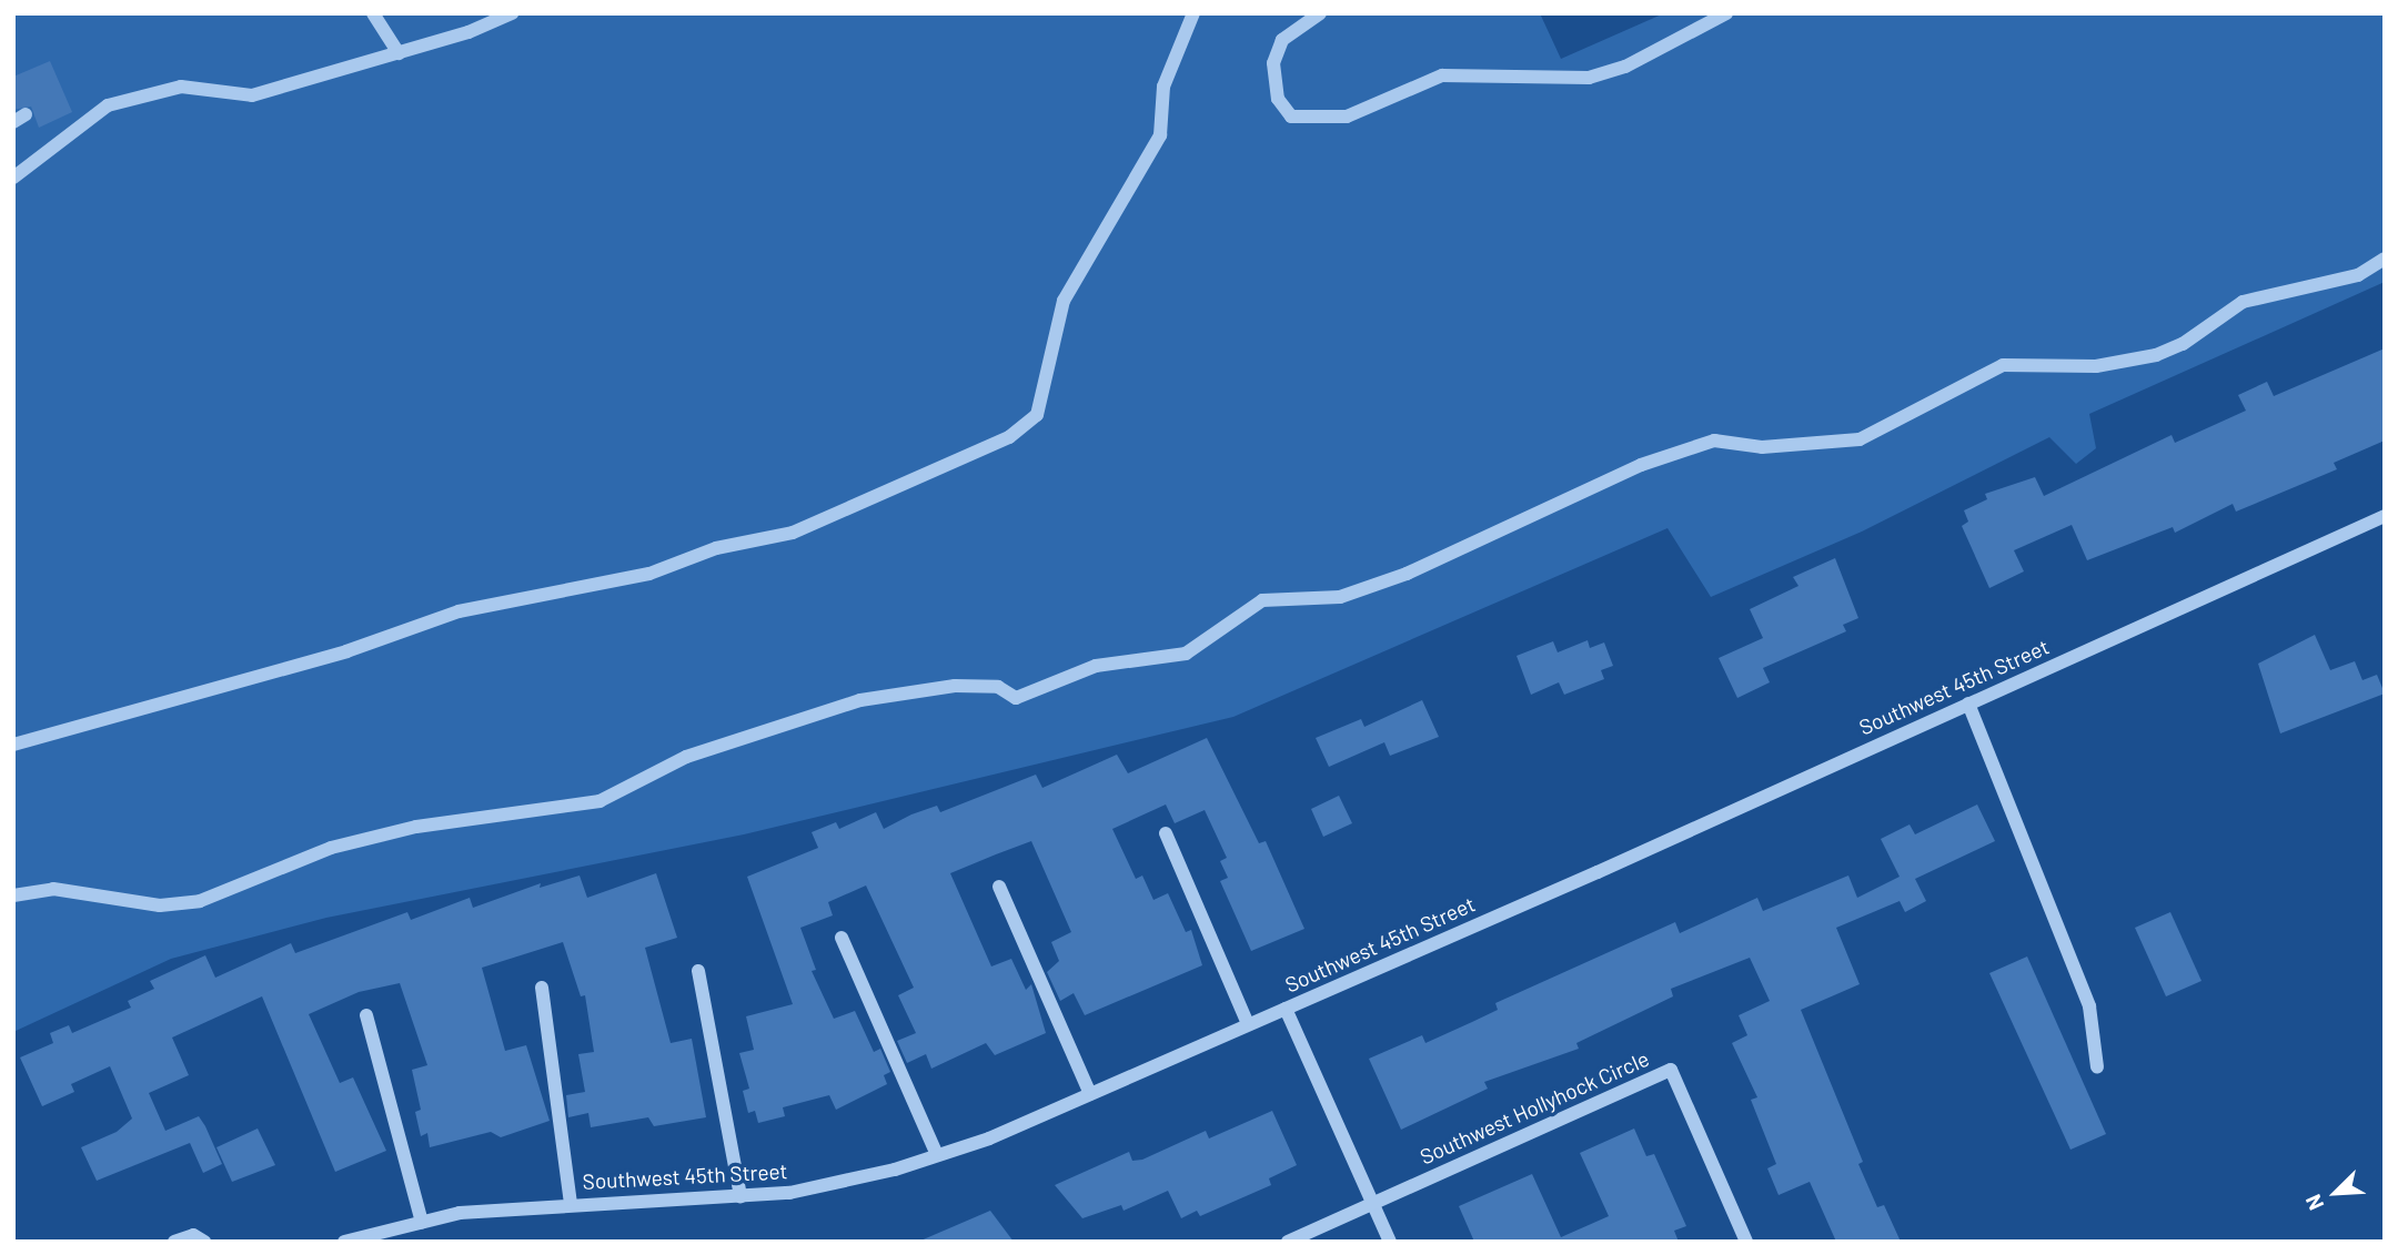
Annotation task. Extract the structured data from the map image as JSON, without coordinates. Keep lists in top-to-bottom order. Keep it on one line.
{"streets":{"street":["Southwest 45th Street","Southwest Hollyhock Circle"]},"north":"bottom left"}
